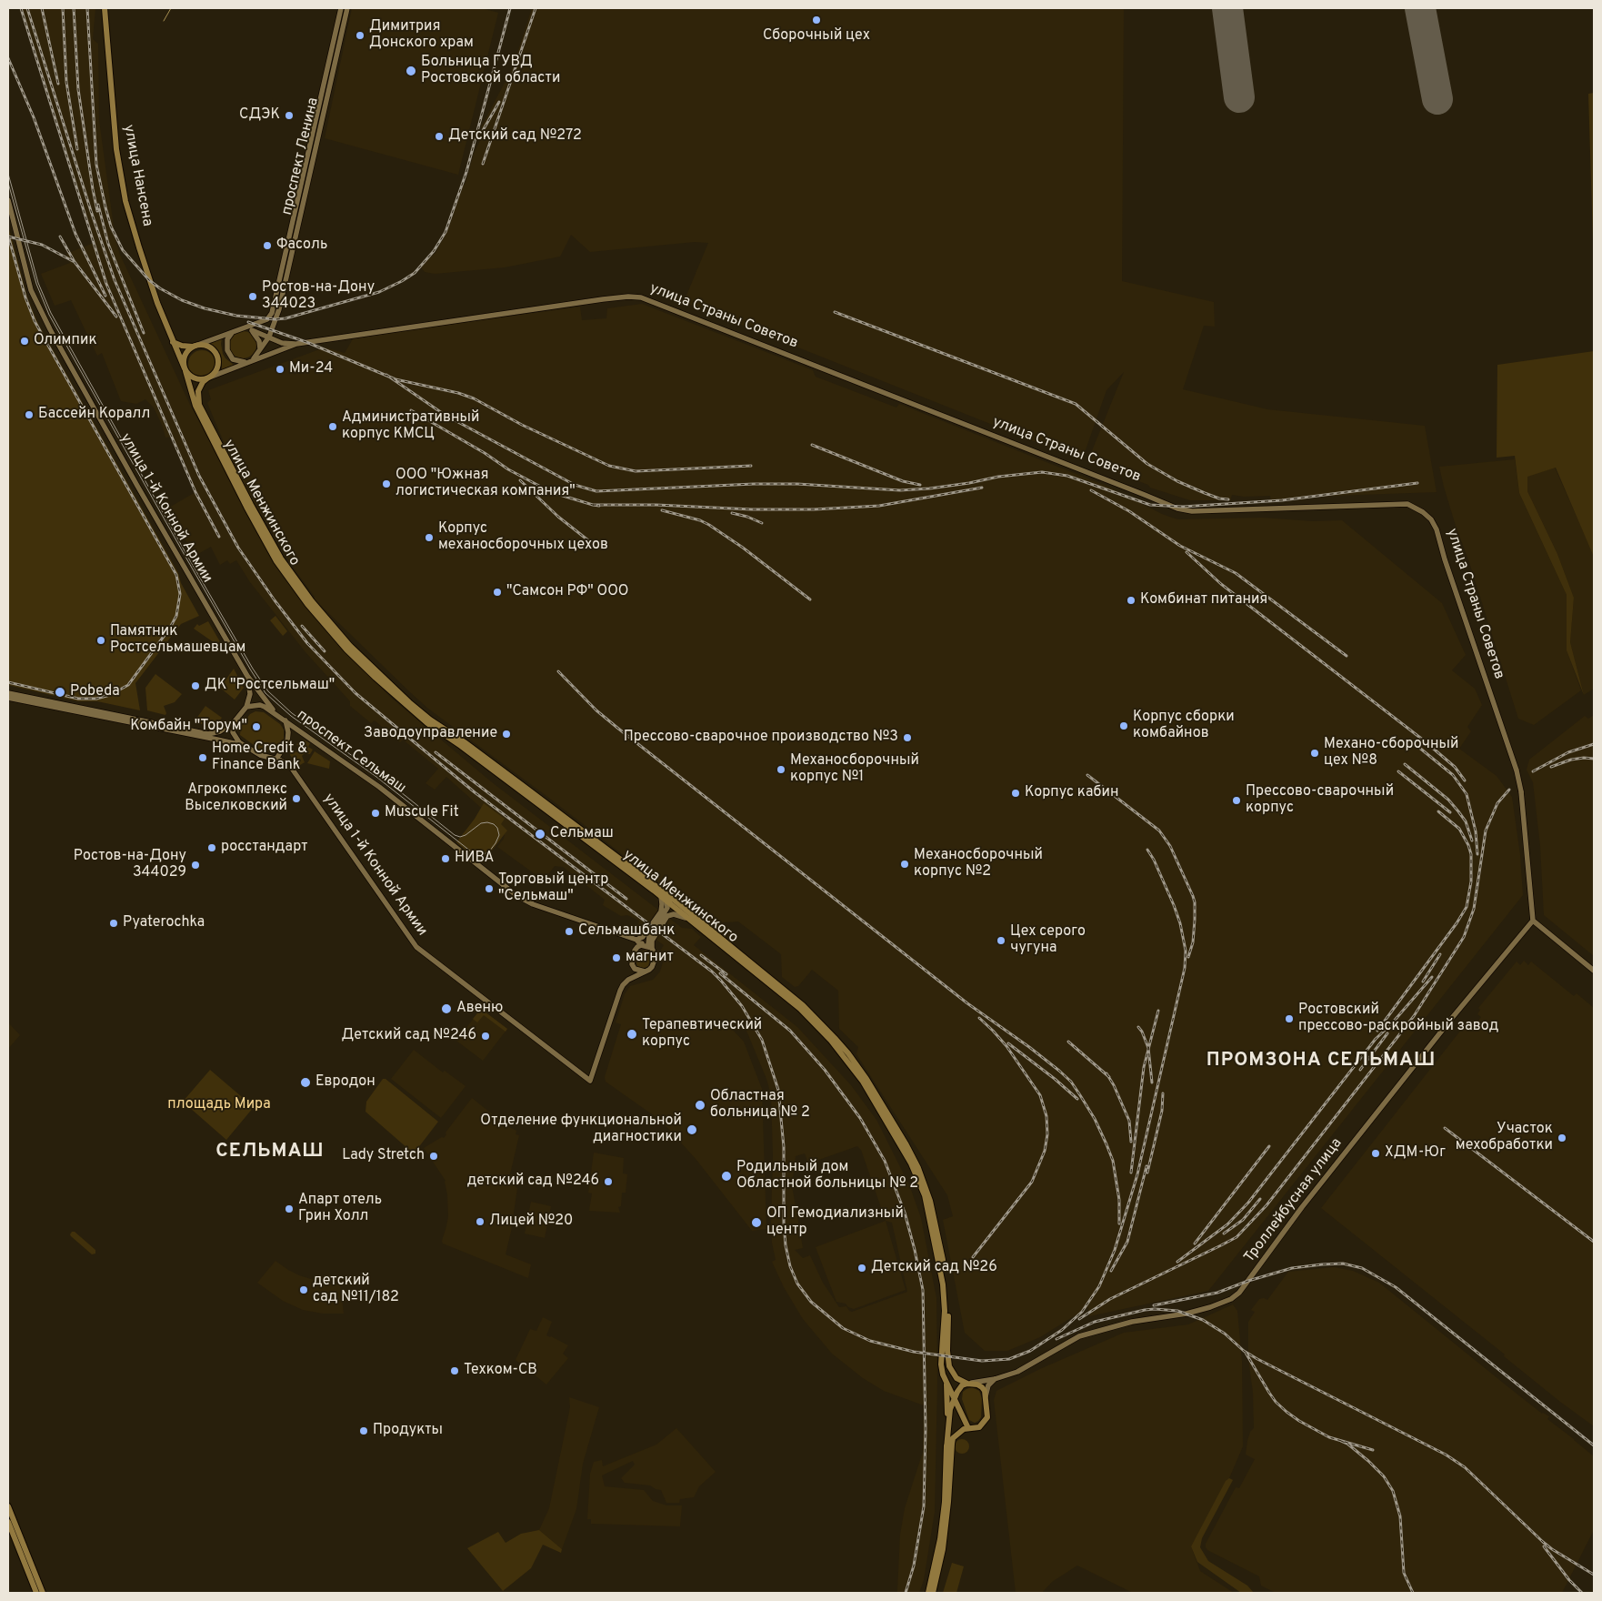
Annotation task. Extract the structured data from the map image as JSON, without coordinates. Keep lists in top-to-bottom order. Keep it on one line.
{"streets":{"main road":["проспект Ленина","улица Нансена","улица Страны Советов","улица Менжинского","улица 1-й Конной Армии","проспект Сельмаш","Троллейбусная улица"]},"crossings":[["улица Нансена","улица Менжинского"],["улица Страны Советов","Троллейбусная улица"],["улица 1-й Конной Армии","проспект Сельмаш"]],"districts":["ПРОМЗОНА СЕЛЬМАШ","СЕЛЬМАШ"],"parks":["площадь Мира"],"places":["Сборочный цех","Димитрия Донского храм","Больница ГУВД Ростовской области","СДЭК","Детский сад №272","Фасоль","Ростов-на-Дону 344023","Олимпик","Ми-24","Бассейн Коралл","Административный корпус КМСЦ","ООО \"Южная логистическая компания\"","Корпус механосборочных цехов","\"Самсон РФ\" ООО","Комбинат питания","Памятник Ростсельмашевцам","ДК \"Ростсельмаш\"","Pobeda","Корпус сборки комбайнов","Комбайн \"Торум\"","Заводоуправление","Прессово-сварочное производство №3","Механо-сборочный цех №8","Home Credit & Finance Bank","Механосборочный корпус №1","Корпус кабин","Агрокомплекс Выселковский","Прессово-сварочный корпус","Muscule Fit","Сельмаш","росстандарт","НИВА","Механосборочный корпус №2","Ростов-на-Дону 344029","Торговый центр \"Сельмаш\"","Pyaterochka","Сельмашбанк","Цех серого чугуна","магнит","Авеню","Ростовский прессово-раскройный завод","Терапевтический корпус","Детский сад №246","Евродон","Областная больница № 2","Отделение функциональной диагностики","Участок мехобработки","ХДМ-Юг","Lady Stretch","Родильный дом Областной больницы № 2","детский сад №246","Апарт отель Грин Холл","Лицей №20","ОП Гемодиализный центр","Детский сад №26","детский сад №11/182","Техком-СВ","Продукты"]}
